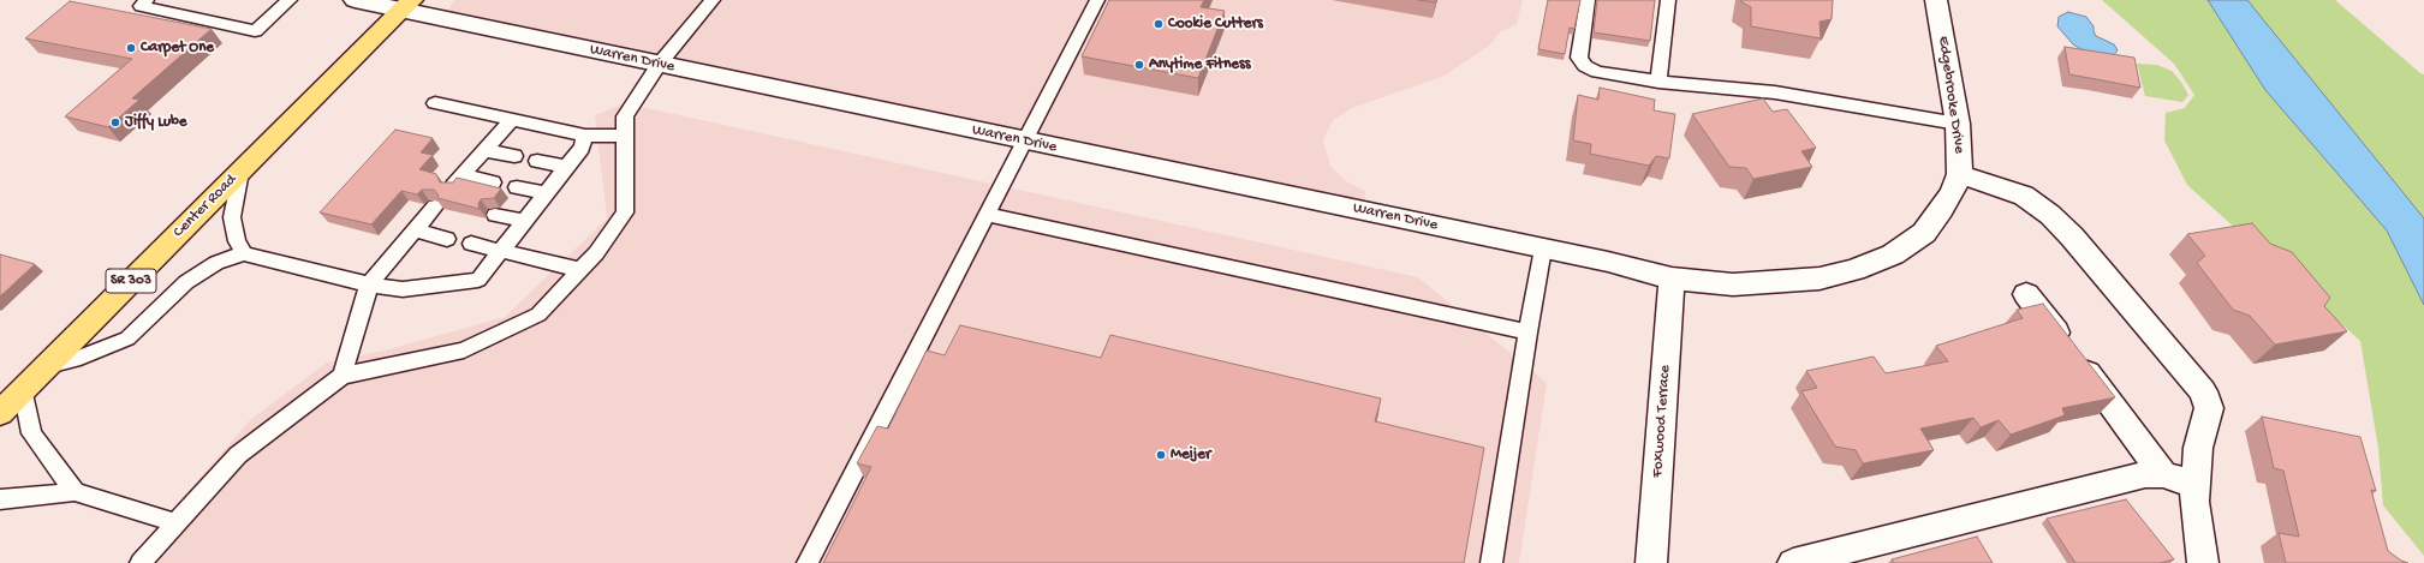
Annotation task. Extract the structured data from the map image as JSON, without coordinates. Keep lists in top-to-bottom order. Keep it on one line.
{"streets":{"main road":["Center Road","SR 303"],"street":["Warren Drive","Edgebrooke Drive","Foxwood Terrace"]},"crossings":[["Warren Drive","Edgebrooke Drive"],["Warren Drive","Center Road"],["Warren Drive","Foxwood Terrace"],["Edgebrooke Drive","Foxwood Terrace"]],"places":["Cookie Cutters","Carpet One","Anytime Fitness","Jiffy Lube","Meijer"]}
